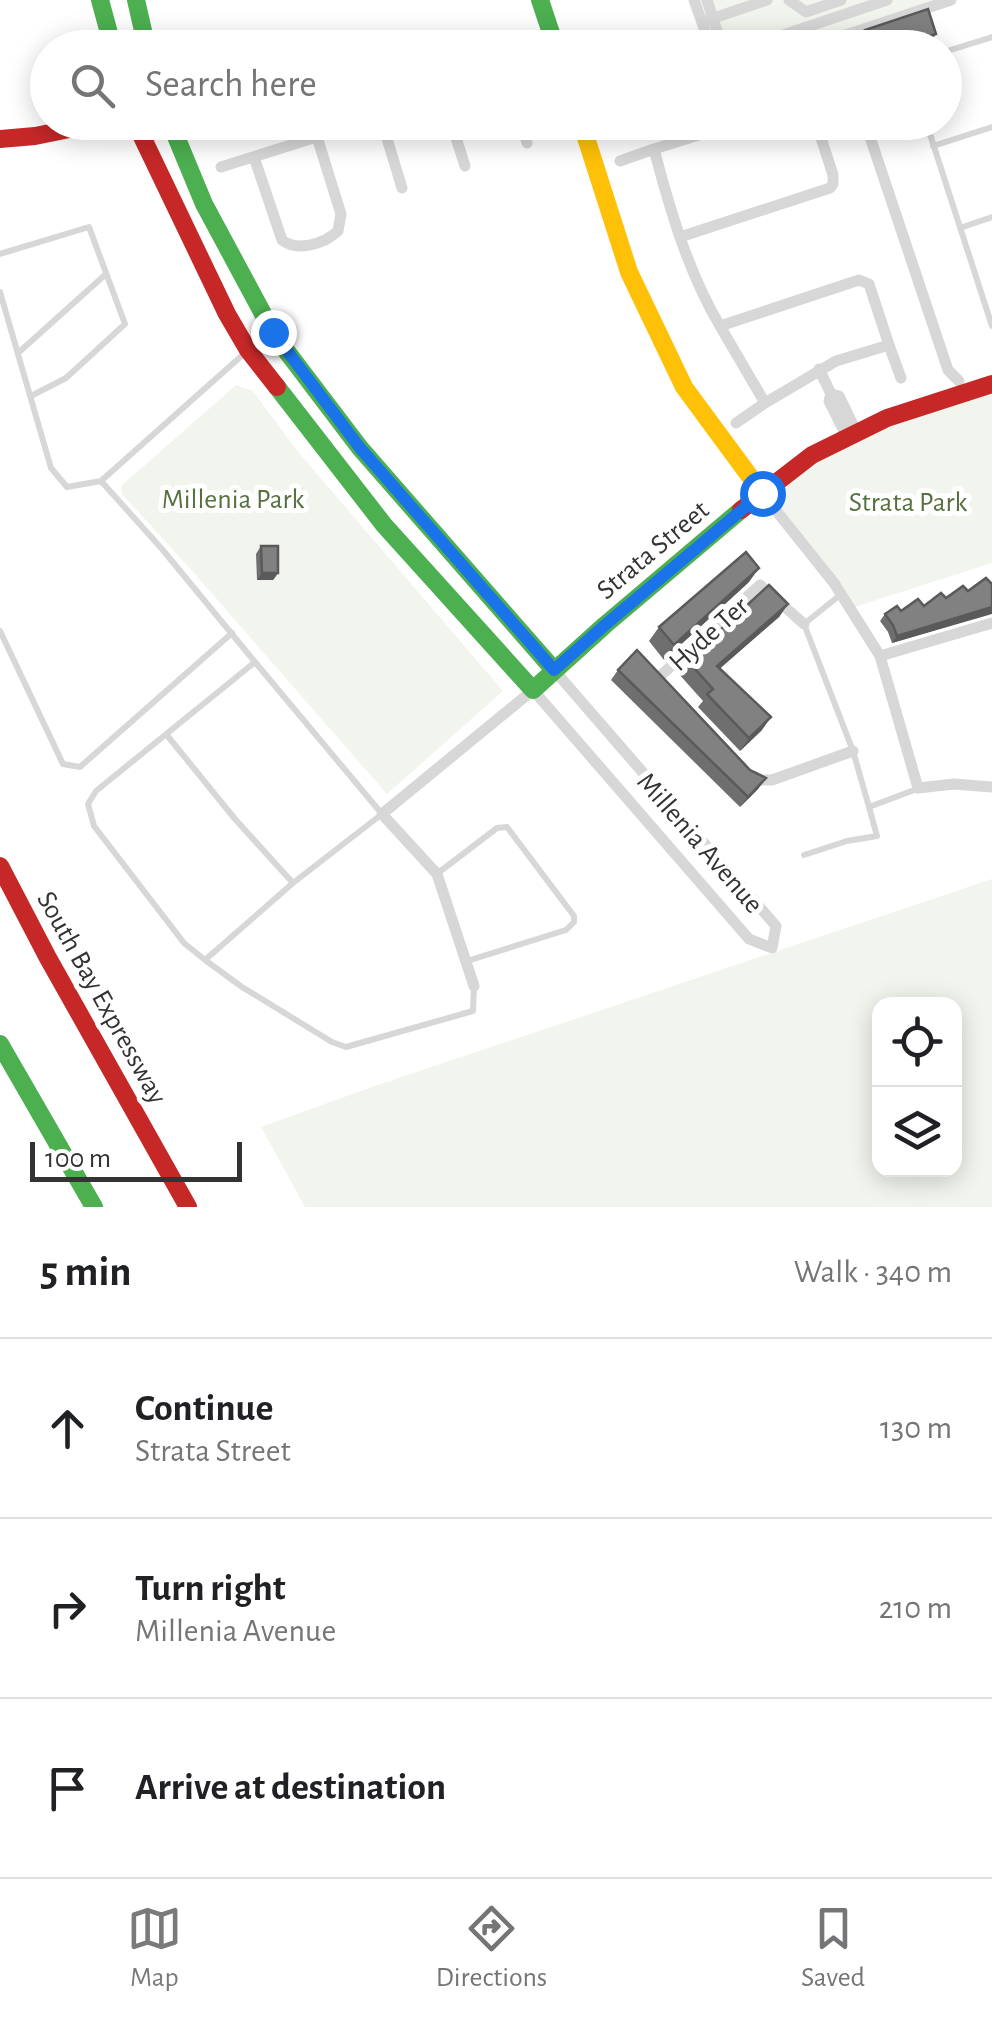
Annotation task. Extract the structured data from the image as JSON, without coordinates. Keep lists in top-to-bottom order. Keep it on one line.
{"streets":{"main road":["Strata Street","Millenia Avenue","South Bay Expressway"],"street":["Hyde Ter"]},"crossings":[["Strata Street","Millenia Avenue"]],"parks":["Millenia Park","Strata Park"],"scale_bar":"100 m","page":{"search":"Search here","scale":"100 m","heading":["5 min","Walk · 340 m"],"list":[["Continue","Strata Street","130 m"],["Turn right","Millenia Avenue","210 m"],"Arrive at destination"],"nav":["Map","Directions","Saved"]}}
